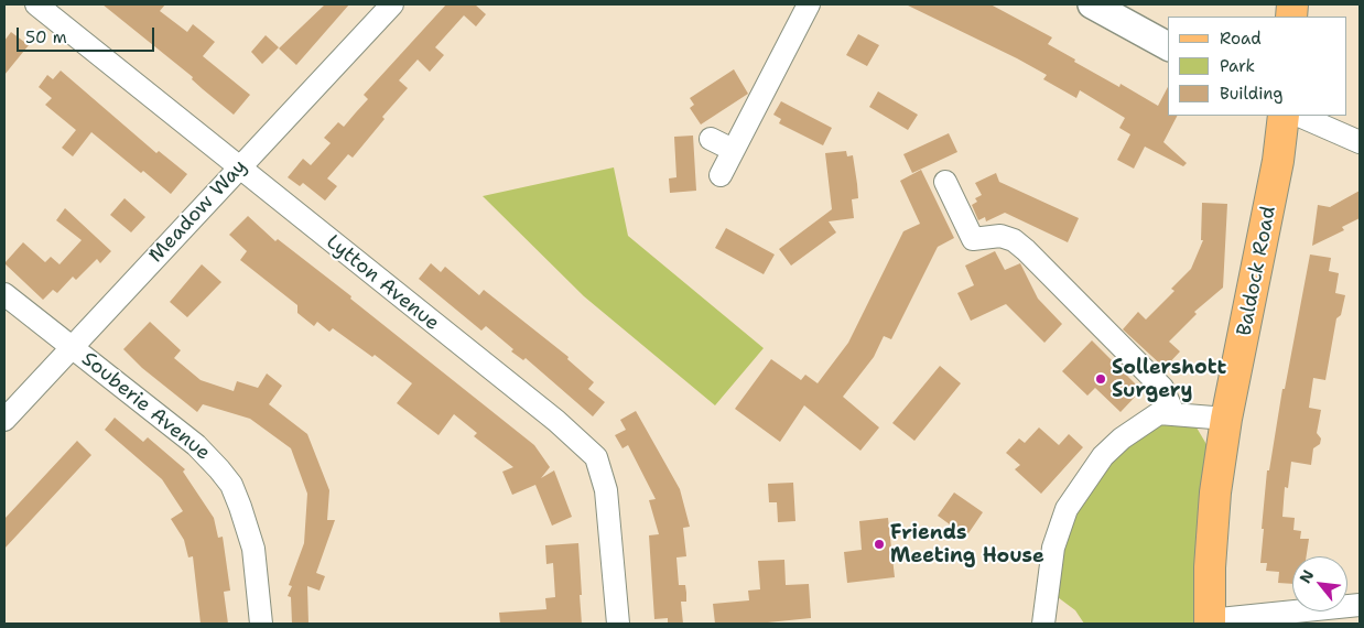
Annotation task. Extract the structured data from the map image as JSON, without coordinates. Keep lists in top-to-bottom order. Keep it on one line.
{"streets":{"main road":["Baldock Road"],"street":["Meadow Way","Lytton Avenue","Souberie Avenue"]},"crossings":[["Meadow Way","Lytton Avenue"],["Meadow Way","Souberie Avenue"]],"places":["Sollershott Surgery","Friends Meeting House"],"legend":["Road","Park","Building"],"scale_bar":"50 m","north":"top left"}
